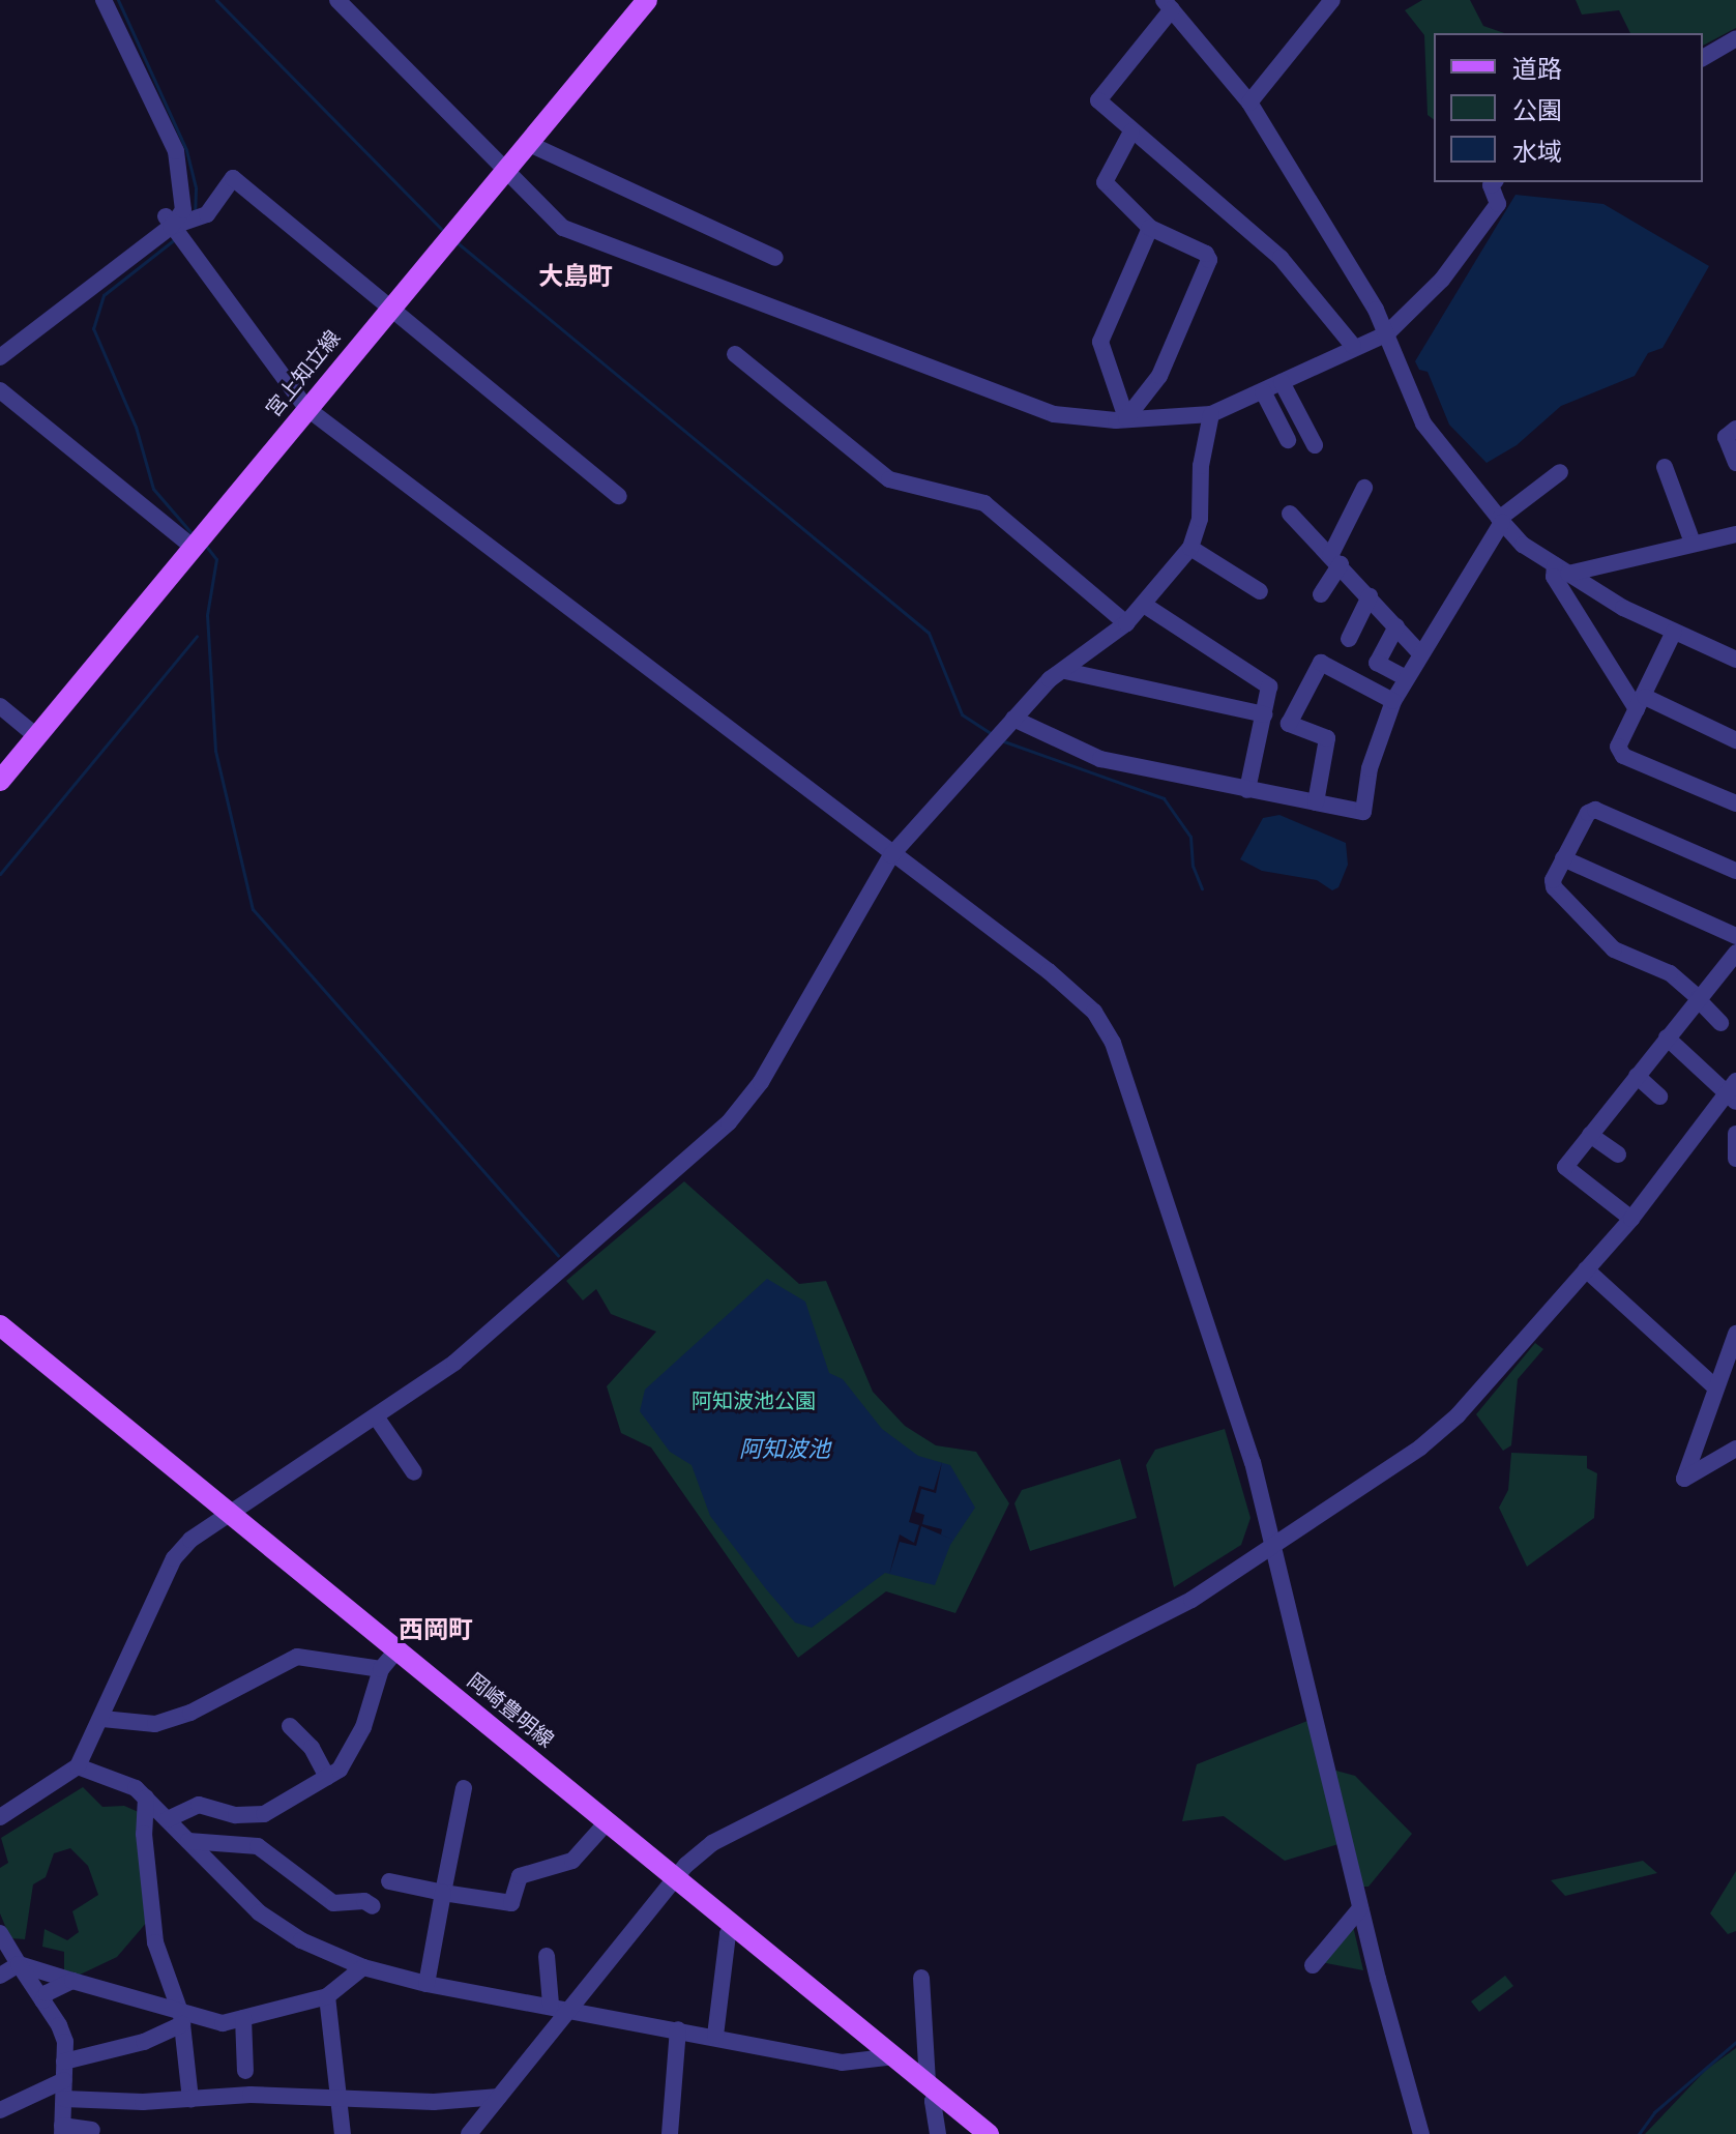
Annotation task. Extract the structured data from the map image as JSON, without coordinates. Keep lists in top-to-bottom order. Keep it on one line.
{"streets":{"main road":["宮上知立線","岡崎豊明線"]},"districts":["大島町","西岡町"],"water":["阿知波池"],"parks":["阿知波池公園"],"legend":["道路","公園","水域"]}
